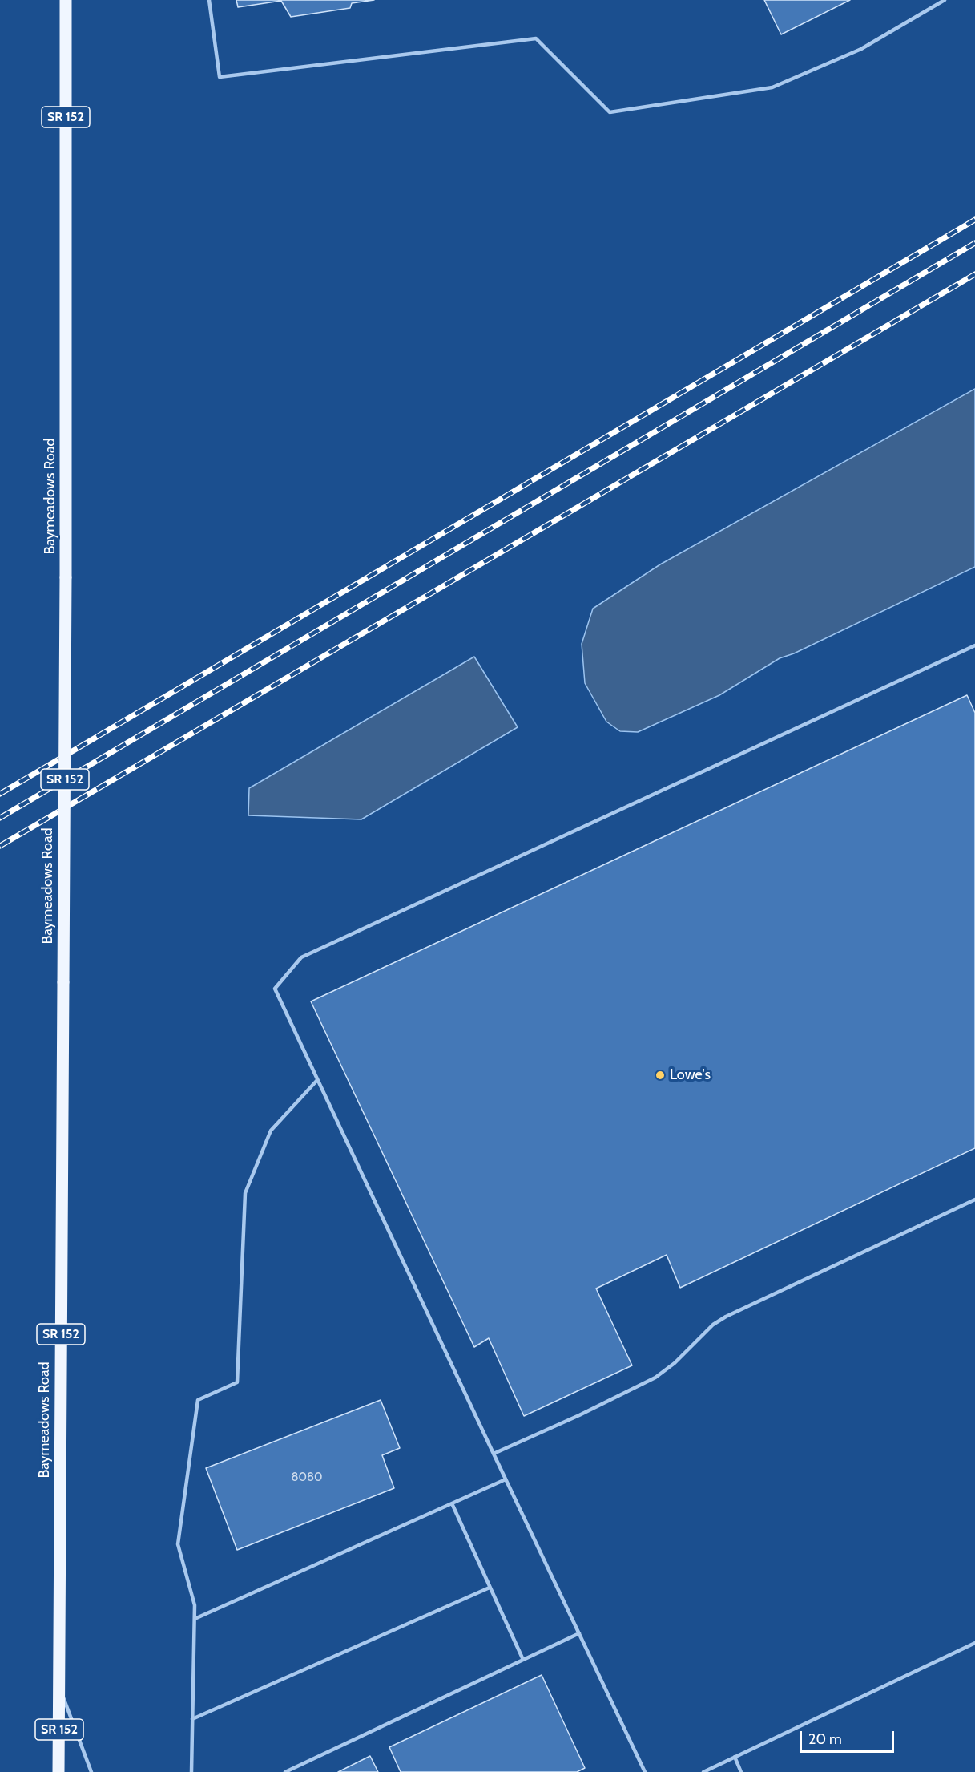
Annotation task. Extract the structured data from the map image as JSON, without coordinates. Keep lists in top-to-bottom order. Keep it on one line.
{"streets":{"main road":["SR 152","Baymeadows Road"]},"places":["Lowe's"],"house_numbers":["8080"],"scale_bar":"20 m"}
